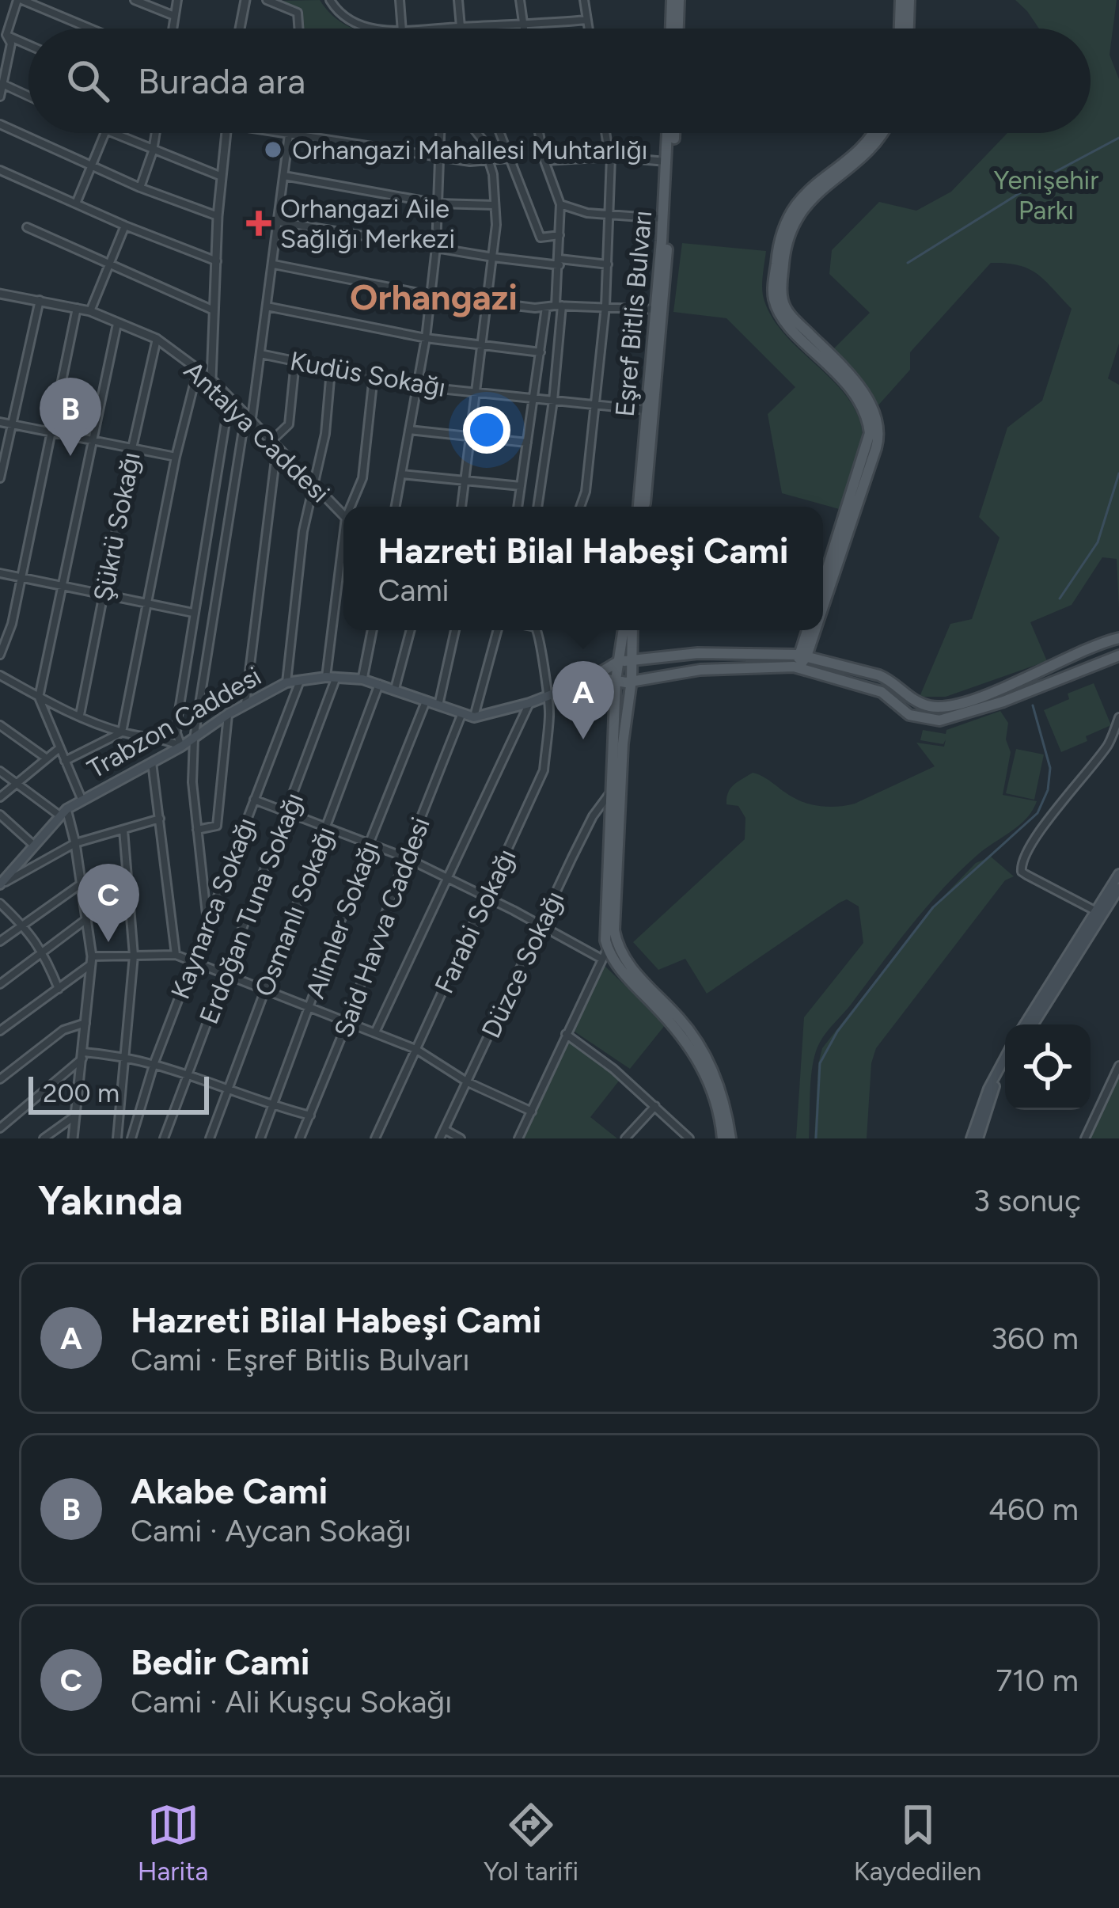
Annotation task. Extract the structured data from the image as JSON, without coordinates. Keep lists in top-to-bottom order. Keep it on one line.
{"streets":{"main road":["Eşref Bitlis Bulvarı","Trabzon Caddesi"],"street":["Kudüs Sokağı","Antalya Caddesi","Şükrü Sokağı","Kaynarca Sokağı","Erdoğan Tuna Sokağı","Osmanlı Sokağı","Alimler Sokağı","Farabi Sokağı","Said Havva Caddesi","Düzce Sokağı"]},"crossings":[["Eşref Bitlis Bulvarı","Kudüs Sokağı"],["Kudüs Sokağı","Erdoğan Tuna Sokağı"],["Antalya Caddesi","Şükrü Sokağı"],["Trabzon Caddesi","Kaynarca Sokağı"],["Trabzon Caddesi","Erdoğan Tuna Sokağı"],["Trabzon Caddesi","Osmanlı Sokağı"],["Trabzon Caddesi","Alimler Sokağı"],["Trabzon Caddesi","Farabi Sokağı"],["Trabzon Caddesi","Said Havva Caddesi"]],"districts":["Orhangazi"],"parks":["Yenişehir Parkı"],"places":{"other":["Orhangazi Mahallesi Muhtarlığı"],"health":["Orhangazi Aile Sağlığı Merkezi"]},"scale_bar":"200 m","page":{"search":"Burada ara","pins":["B","A","C"],"popup":["Hazreti Bilal Habeşi Cami","Cami"],"scale":"200 m","heading":["Yakında","3 sonuç"],"list":[{"mark":"A","name":"Hazreti Bilal Habeşi Cami","note":"Cami · Eşref Bitlis Bulvarı","value":"360 m"},{"mark":"B","name":"Akabe Cami","note":"Cami · Aycan Sokağı","value":"460 m"},{"mark":"C","name":"Bedir Cami","note":"Cami · Ali Kuşçu Sokağı","value":"710 m"}],"nav":["Harita","Yol tarifi","Kaydedilen"]}}
